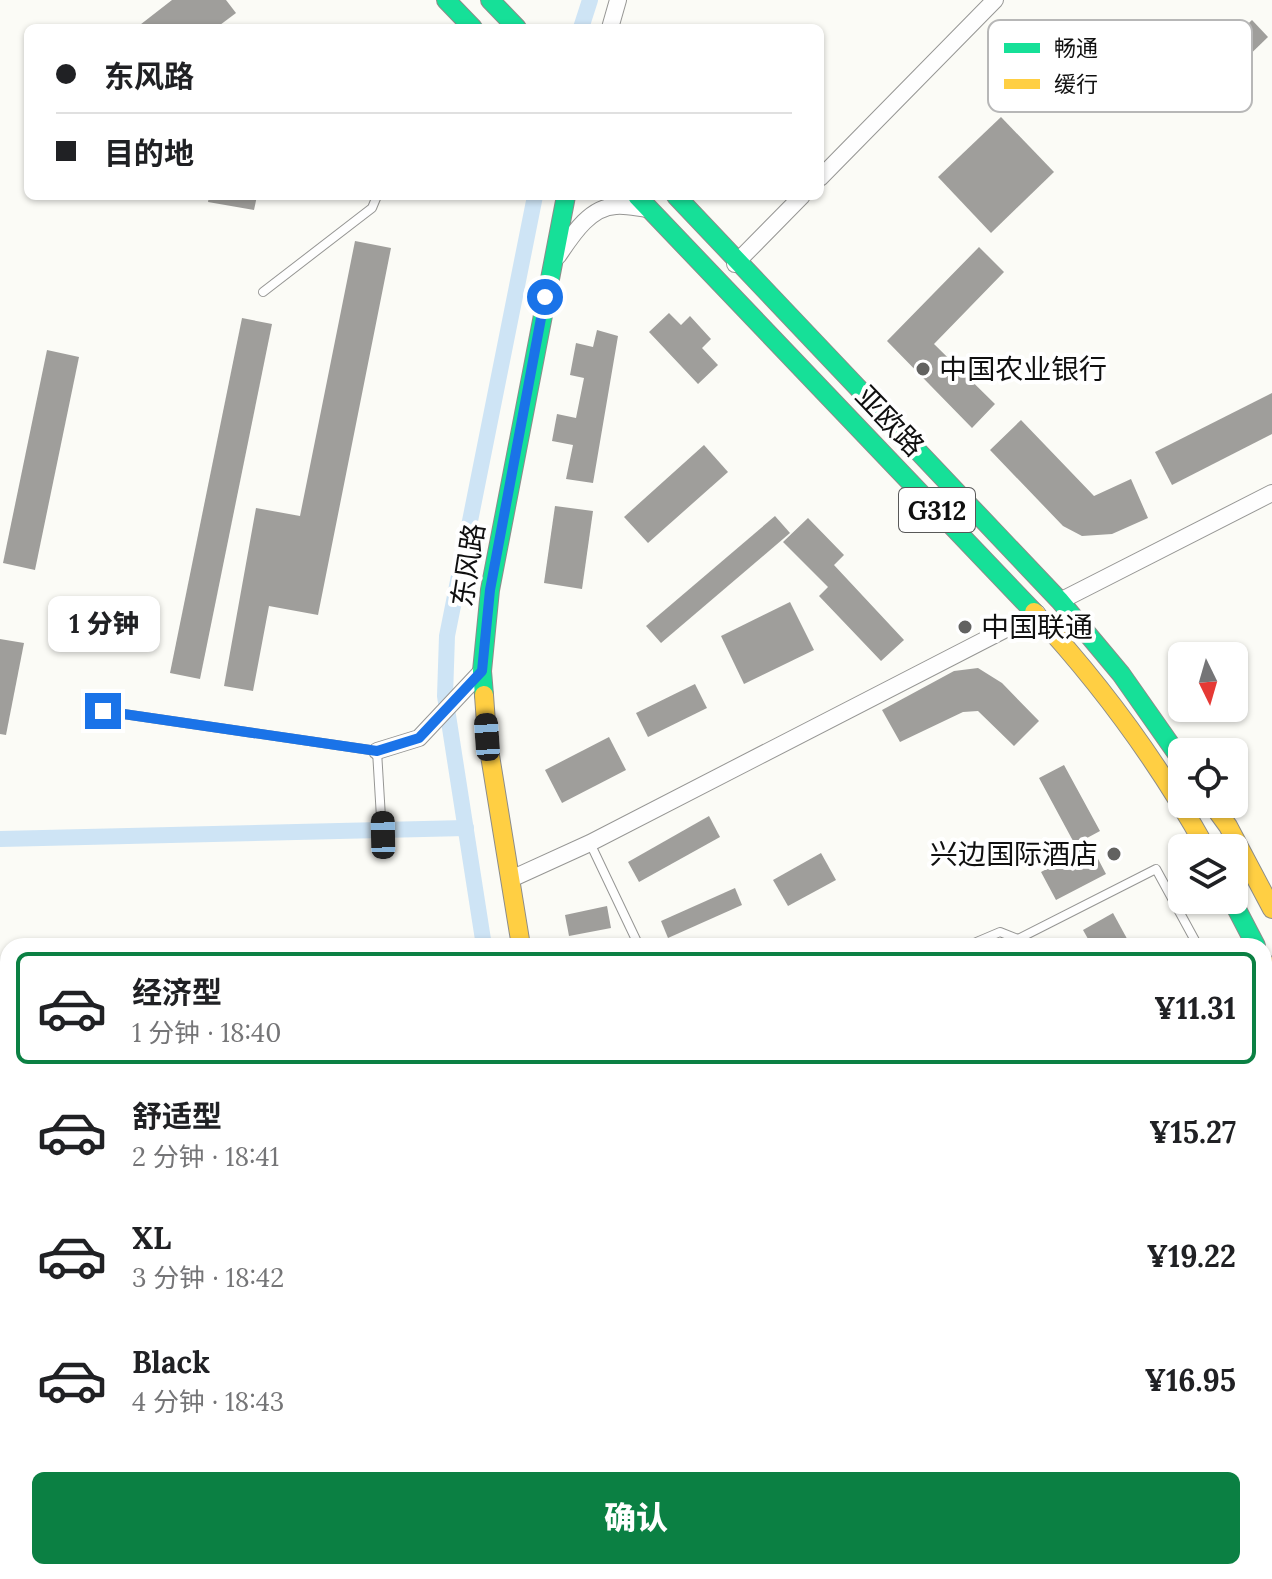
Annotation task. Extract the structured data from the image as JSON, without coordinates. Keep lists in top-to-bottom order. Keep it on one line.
{"streets":{"main road":["亚欧路","G312","东风路"]},"places":["中国农业银行","中国联通","兴边国际酒店"],"legend":["畅通","缓行"],"north":"bottom","page":{"banner":["东风路","目的地"],"bubble":"1 分钟","list":[{"name":"经济型","note":"1 分钟 · 18:40","value":"¥11.31"},{"name":"舒适型","note":"2 分钟 · 18:41","value":"¥15.27"},{"name":"XL","note":"3 分钟 · 18:42","value":"¥19.22"},{"name":"Black","note":"4 分钟 · 18:43","value":"¥16.95"}],"buttons":"确认"}}
